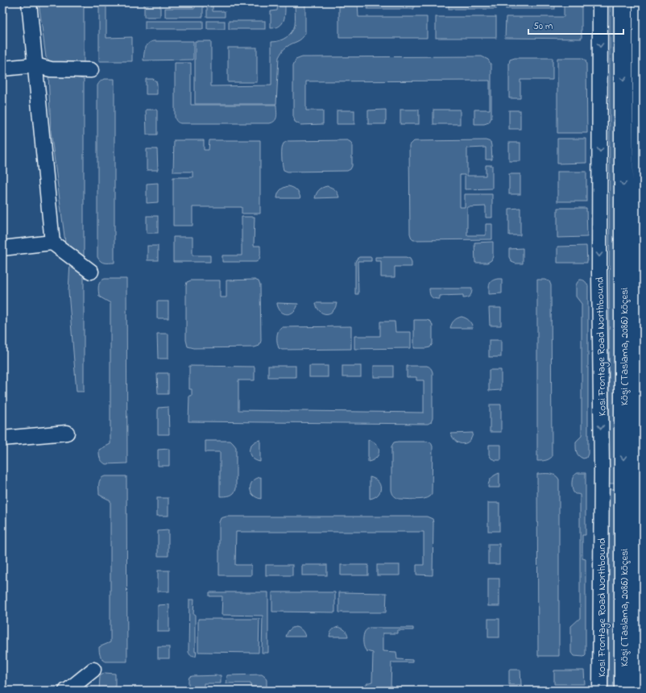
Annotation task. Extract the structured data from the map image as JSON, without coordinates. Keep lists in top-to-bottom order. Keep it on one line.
{"streets":{"main road":["Köşi (Taslama, 2086) köçesi"],"street":["Kosi Frontage Road Northbound"]},"one_way":["Kosi Frontage Road Northbound"],"scale_bar":"50 m"}
